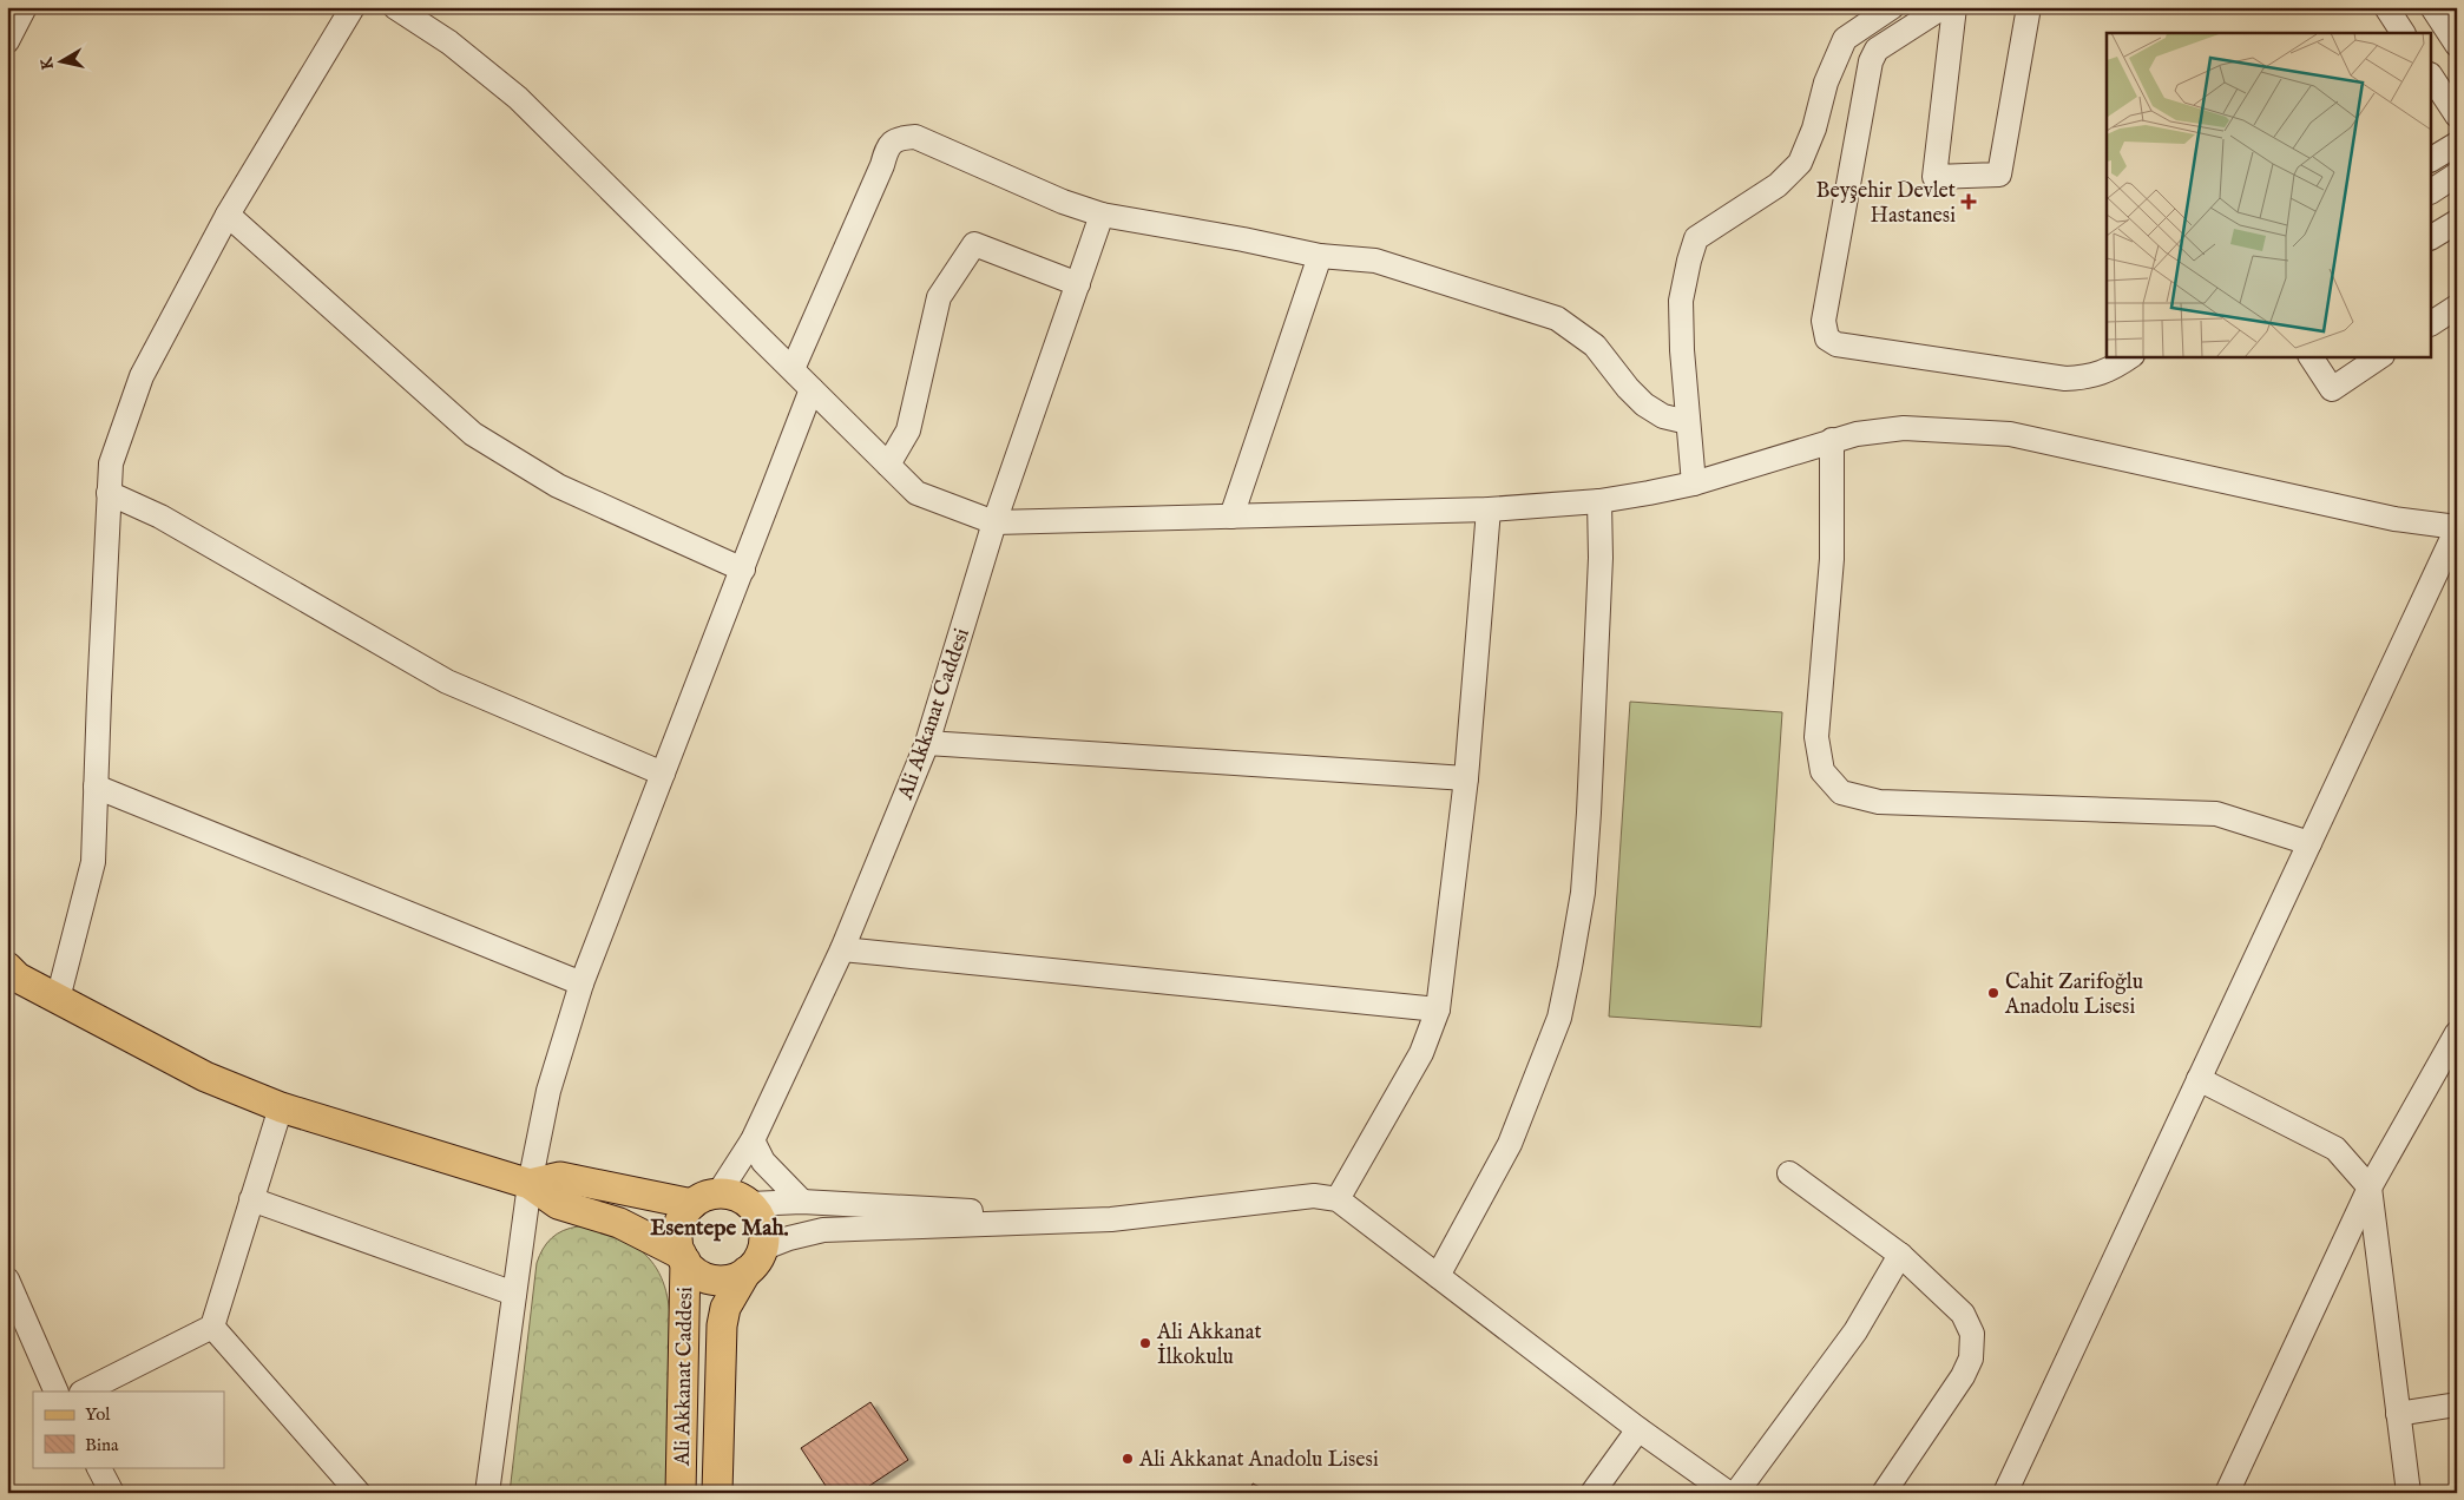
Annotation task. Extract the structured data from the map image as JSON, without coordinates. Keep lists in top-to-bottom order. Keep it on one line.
{"streets":{"main road":["Ali Akkanat Caddesi"]},"districts":["Esentepe Mah."],"places":{"health":["Beyşehir Devlet Hastanesi"],"other":["Cahit Zarifoğlu Anadolu Lisesi","Ali Akkanat İlkokulu","Ali Akkanat Anadolu Lisesi"]},"legend":["Yol","Bina"],"north":"left"}
